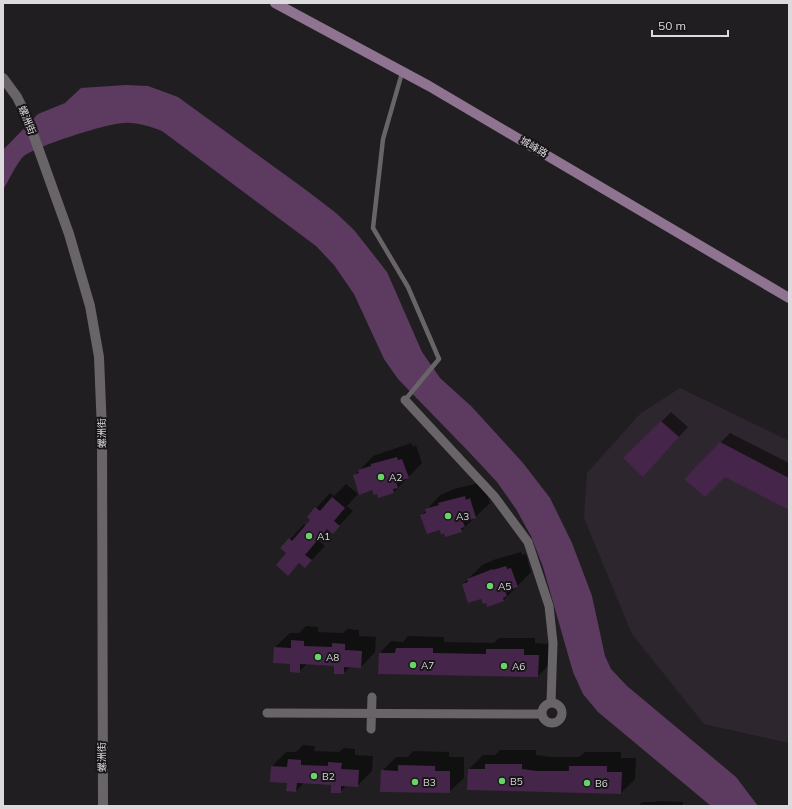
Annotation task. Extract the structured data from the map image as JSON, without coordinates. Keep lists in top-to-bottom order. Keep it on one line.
{"streets":{"main road":["城峰路"],"street":["螺洲街"]},"places":["A2","A3","A1","A5","A8","A7","A6","B2","B5","B3","B6"],"scale_bar":"50 m"}
